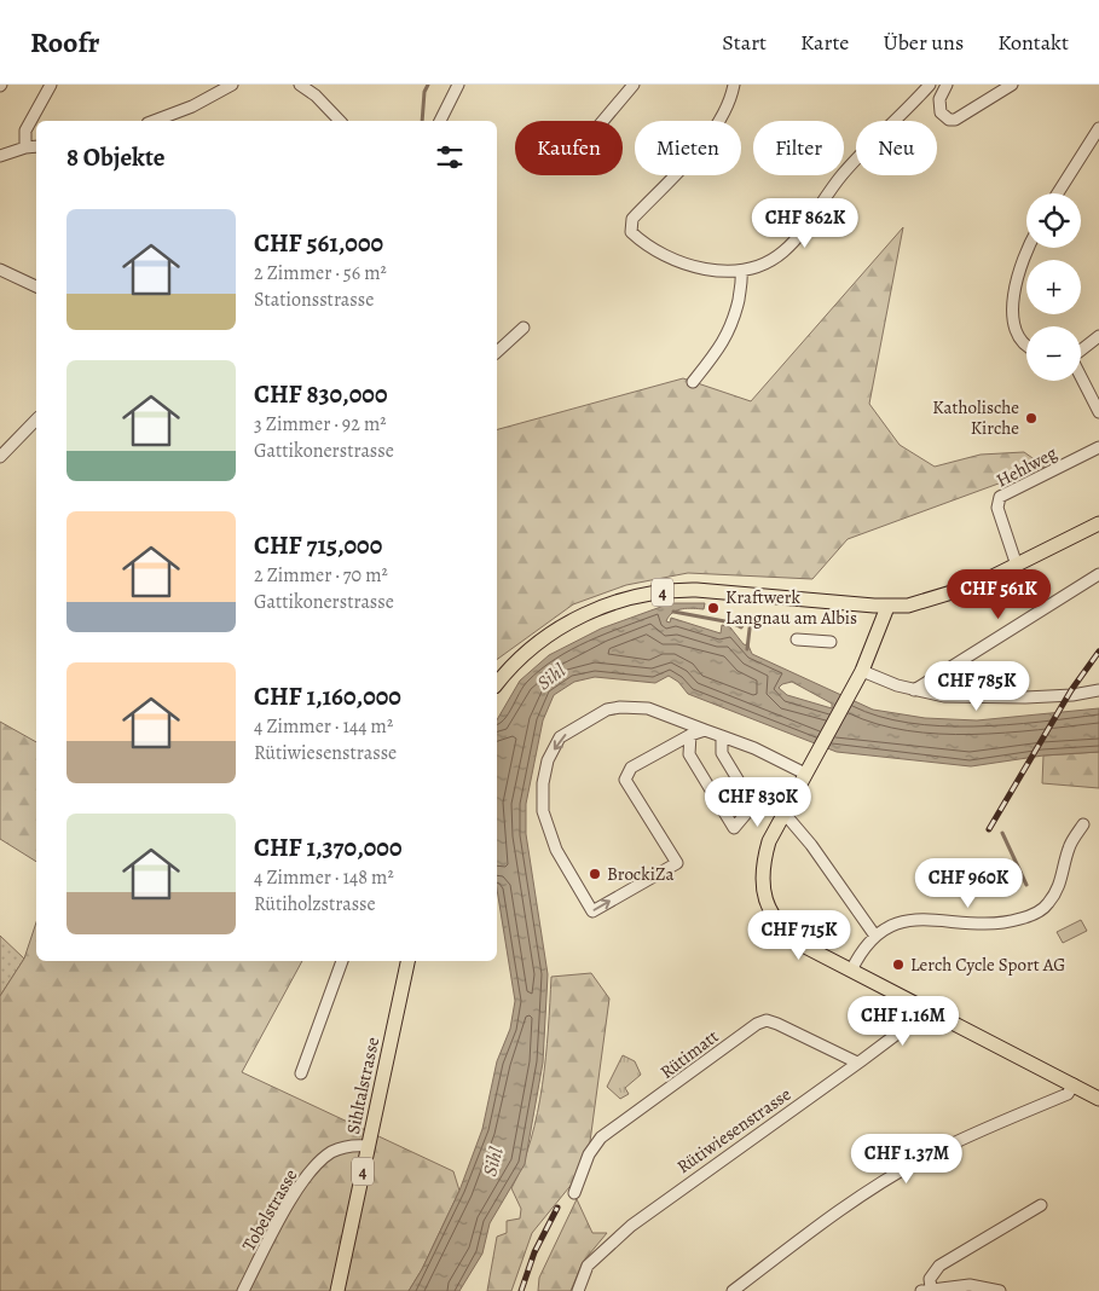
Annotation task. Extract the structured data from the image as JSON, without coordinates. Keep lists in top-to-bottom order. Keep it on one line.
{"streets":{"main road":["4","Sihltalstrasse"],"street":["Hehlweg","Rütimatt","Rütiwiesenstrasse","Tobelstrasse"]},"crossings":[["Hehlweg","4"],["Rütimatt","Rütiwiesenstrasse"],["Sihltalstrasse","Tobelstrasse"]],"water":["Sihl"],"places":["Katholische Kirche","Kraftwerk Langnau am Albis","BrockiZa","Lerch Cycle Sport AG"],"page":{"header":"Roofr","nav":["Start","Karte","Über uns","Kontakt"],"chip":["Kaufen","Mieten","Filter","Neu"],"heading":"8 Objekte","map_buttons":["+","−"],"list":[{"name":"CHF 561,000","note":"2 Zimmer · 56 m² · Stationsstrasse"},{"name":"CHF 830,000","note":"3 Zimmer · 92 m² · Gattikonerstrasse"},{"name":"CHF 715,000","note":"2 Zimmer · 70 m² · Gattikonerstrasse"},{"name":"CHF 1,160,000","note":"4 Zimmer · 144 m² · Rütiwiesenstrasse"},{"name":"CHF 1,370,000","note":"4 Zimmer · 148 m² · Rütiholzstrasse"}],"price":["CHF 862K","CHF 561K","CHF 785K","CHF 830K","CHF 960K","CHF 715K","CHF 1.16M","CHF 1.37M"]}}
